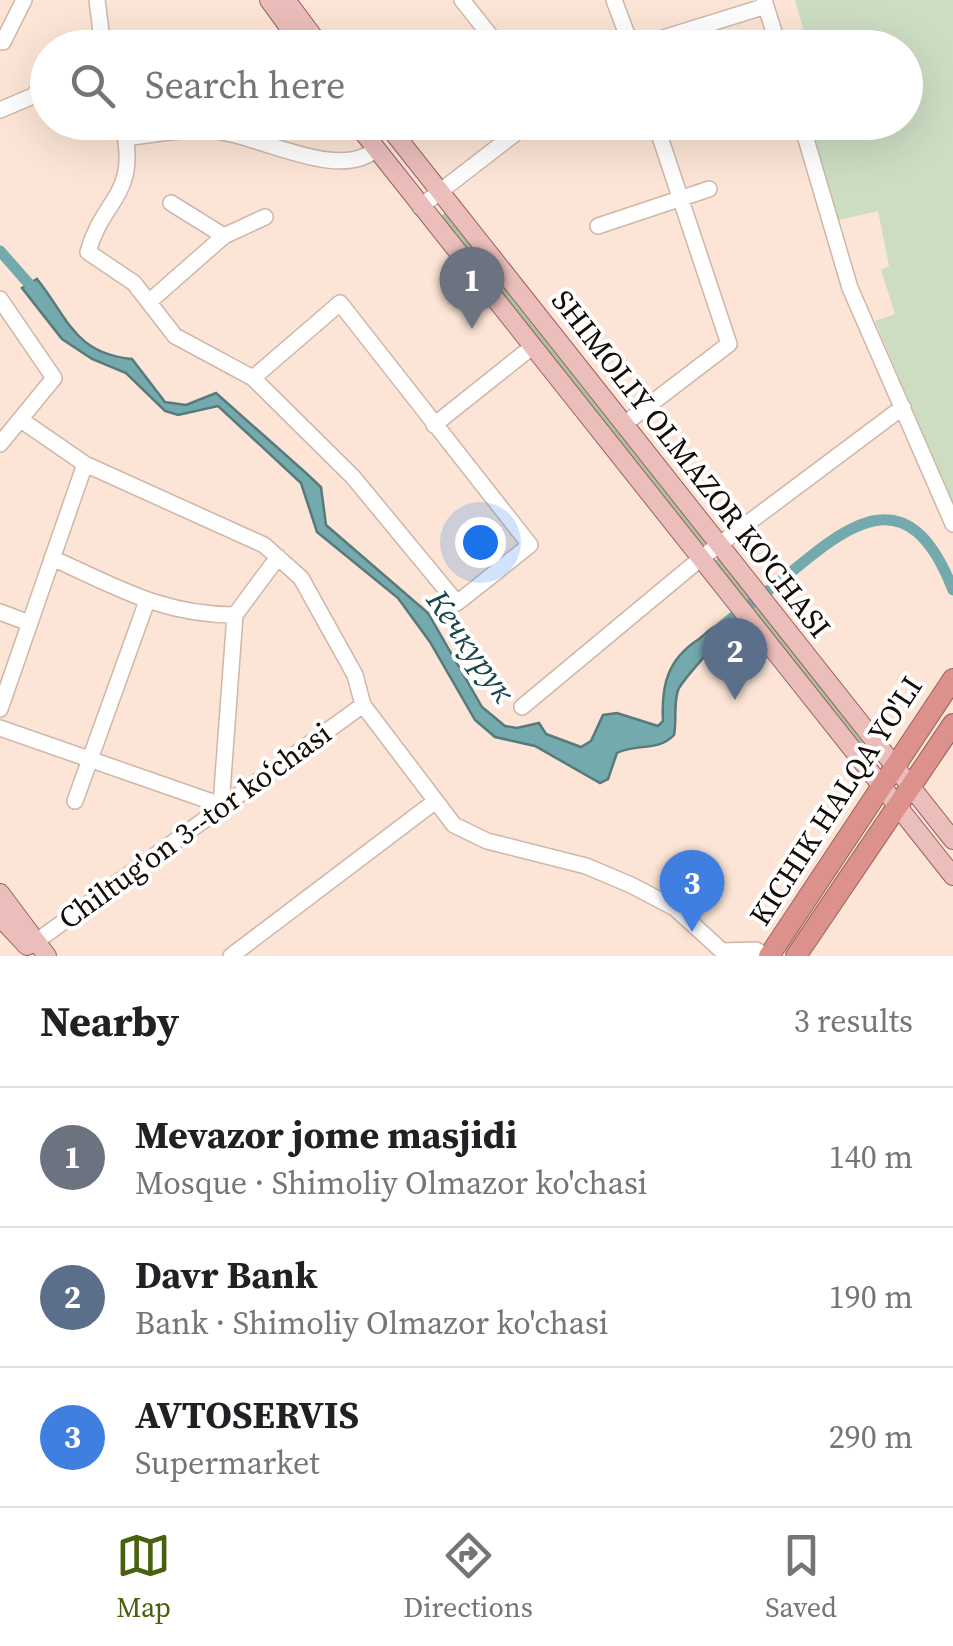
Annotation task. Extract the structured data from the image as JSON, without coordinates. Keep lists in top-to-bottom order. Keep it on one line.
{"streets":{"highway":["KICHIK HALQA YO'LI"],"main road":["SHIMOLIY OLMAZOR KO'CHASI"],"street":["Chiltug'on 3--tor koʻchasi"]},"crossings":[["SHIMOLIY OLMAZOR KO'CHASI","KICHIK HALQA YO'LI"]],"water":["Кечкурук"],"page":{"search":"Search here","pins":["1","2","3"],"heading":["Nearby","3 results"],"list":[{"mark":"1","name":"Mevazor jome masjidi","note":"Mosque · Shimoliy Olmazor ko'chasi","value":"140 m"},{"mark":"2","name":"Davr Bank","note":"Bank · Shimoliy Olmazor ko'chasi","value":"190 m"},{"mark":"3","name":"AVTOSERVIS","note":"Supermarket","value":"290 m"}],"nav":["Map","Directions","Saved"]}}
